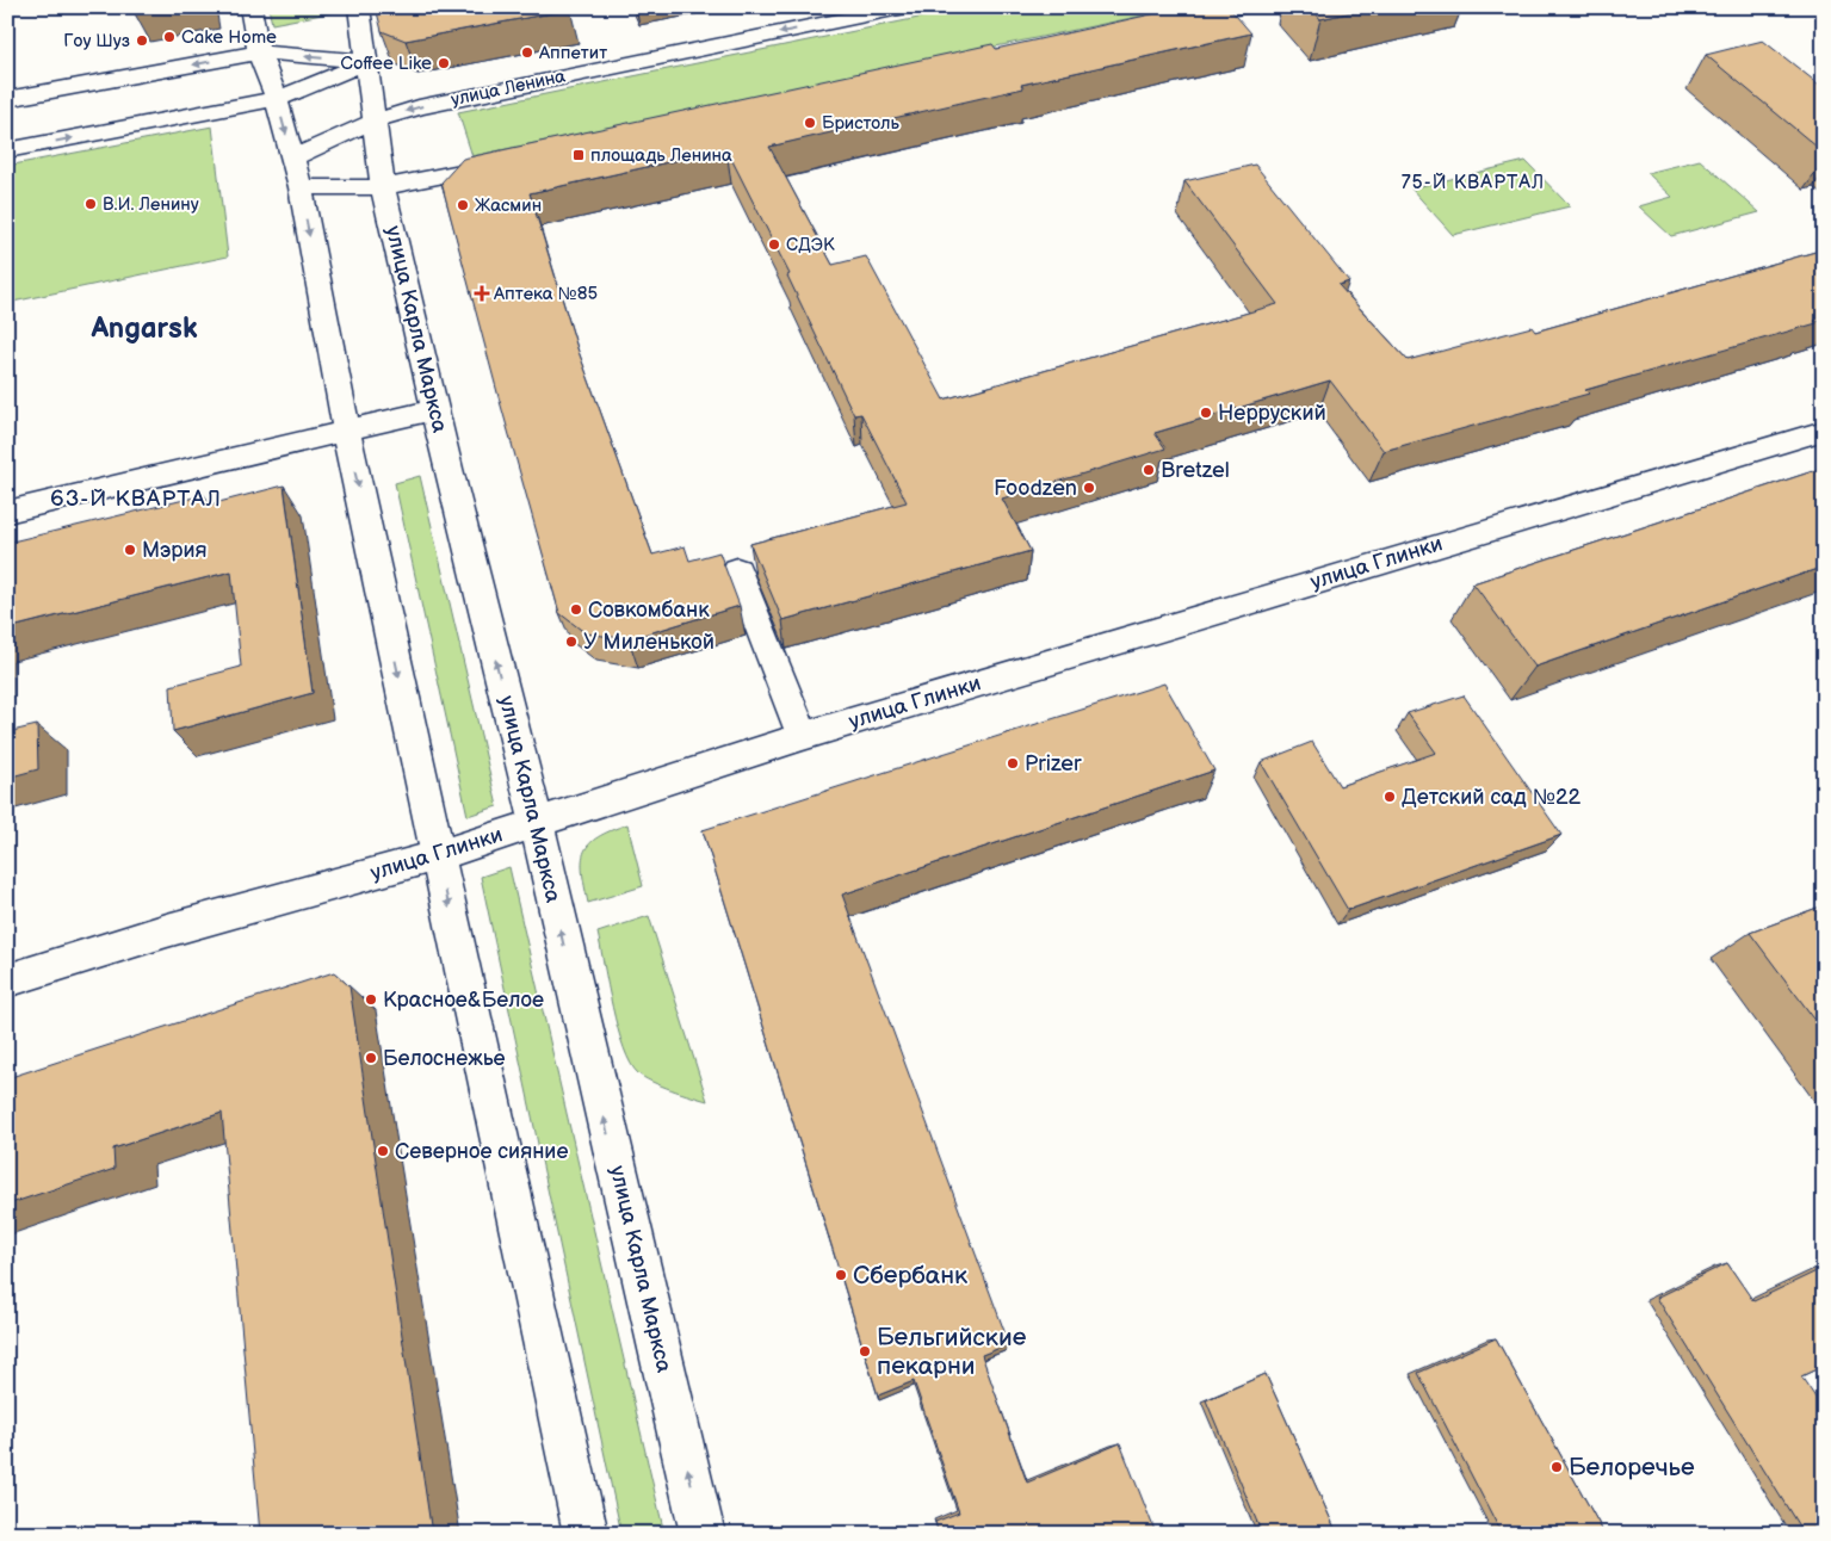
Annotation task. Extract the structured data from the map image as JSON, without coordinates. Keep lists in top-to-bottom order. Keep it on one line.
{"streets":{"street":["улица Ленина","улица Карла Маркса","улица Глинки"]},"crossings":[["улица Ленина","улица Карла Маркса"],["улица Карла Маркса","улица Глинки"]],"one_way":["улица Ленина"],"districts":["75-Й КВАРТАЛ","Angarsk","63-Й КВАРТАЛ"],"places":{"other":["Cake Home","Гоу Шуз","Аппетит","Coffee Like","Бристоль","В.И. Ленину","Жасмин","СДЭК","Нерруский","Bretzel","Foodzen","Мэрия","Совкомбанк","У Миленькой","Prizer","Детский сад №22","Красное&Белое","Белоснежье","Северное сияние","Сбербанк","Бельгийские пекарни","Белоречье"],"transit":["площадь Ленина"],"health":["Аптека №85"]}}
